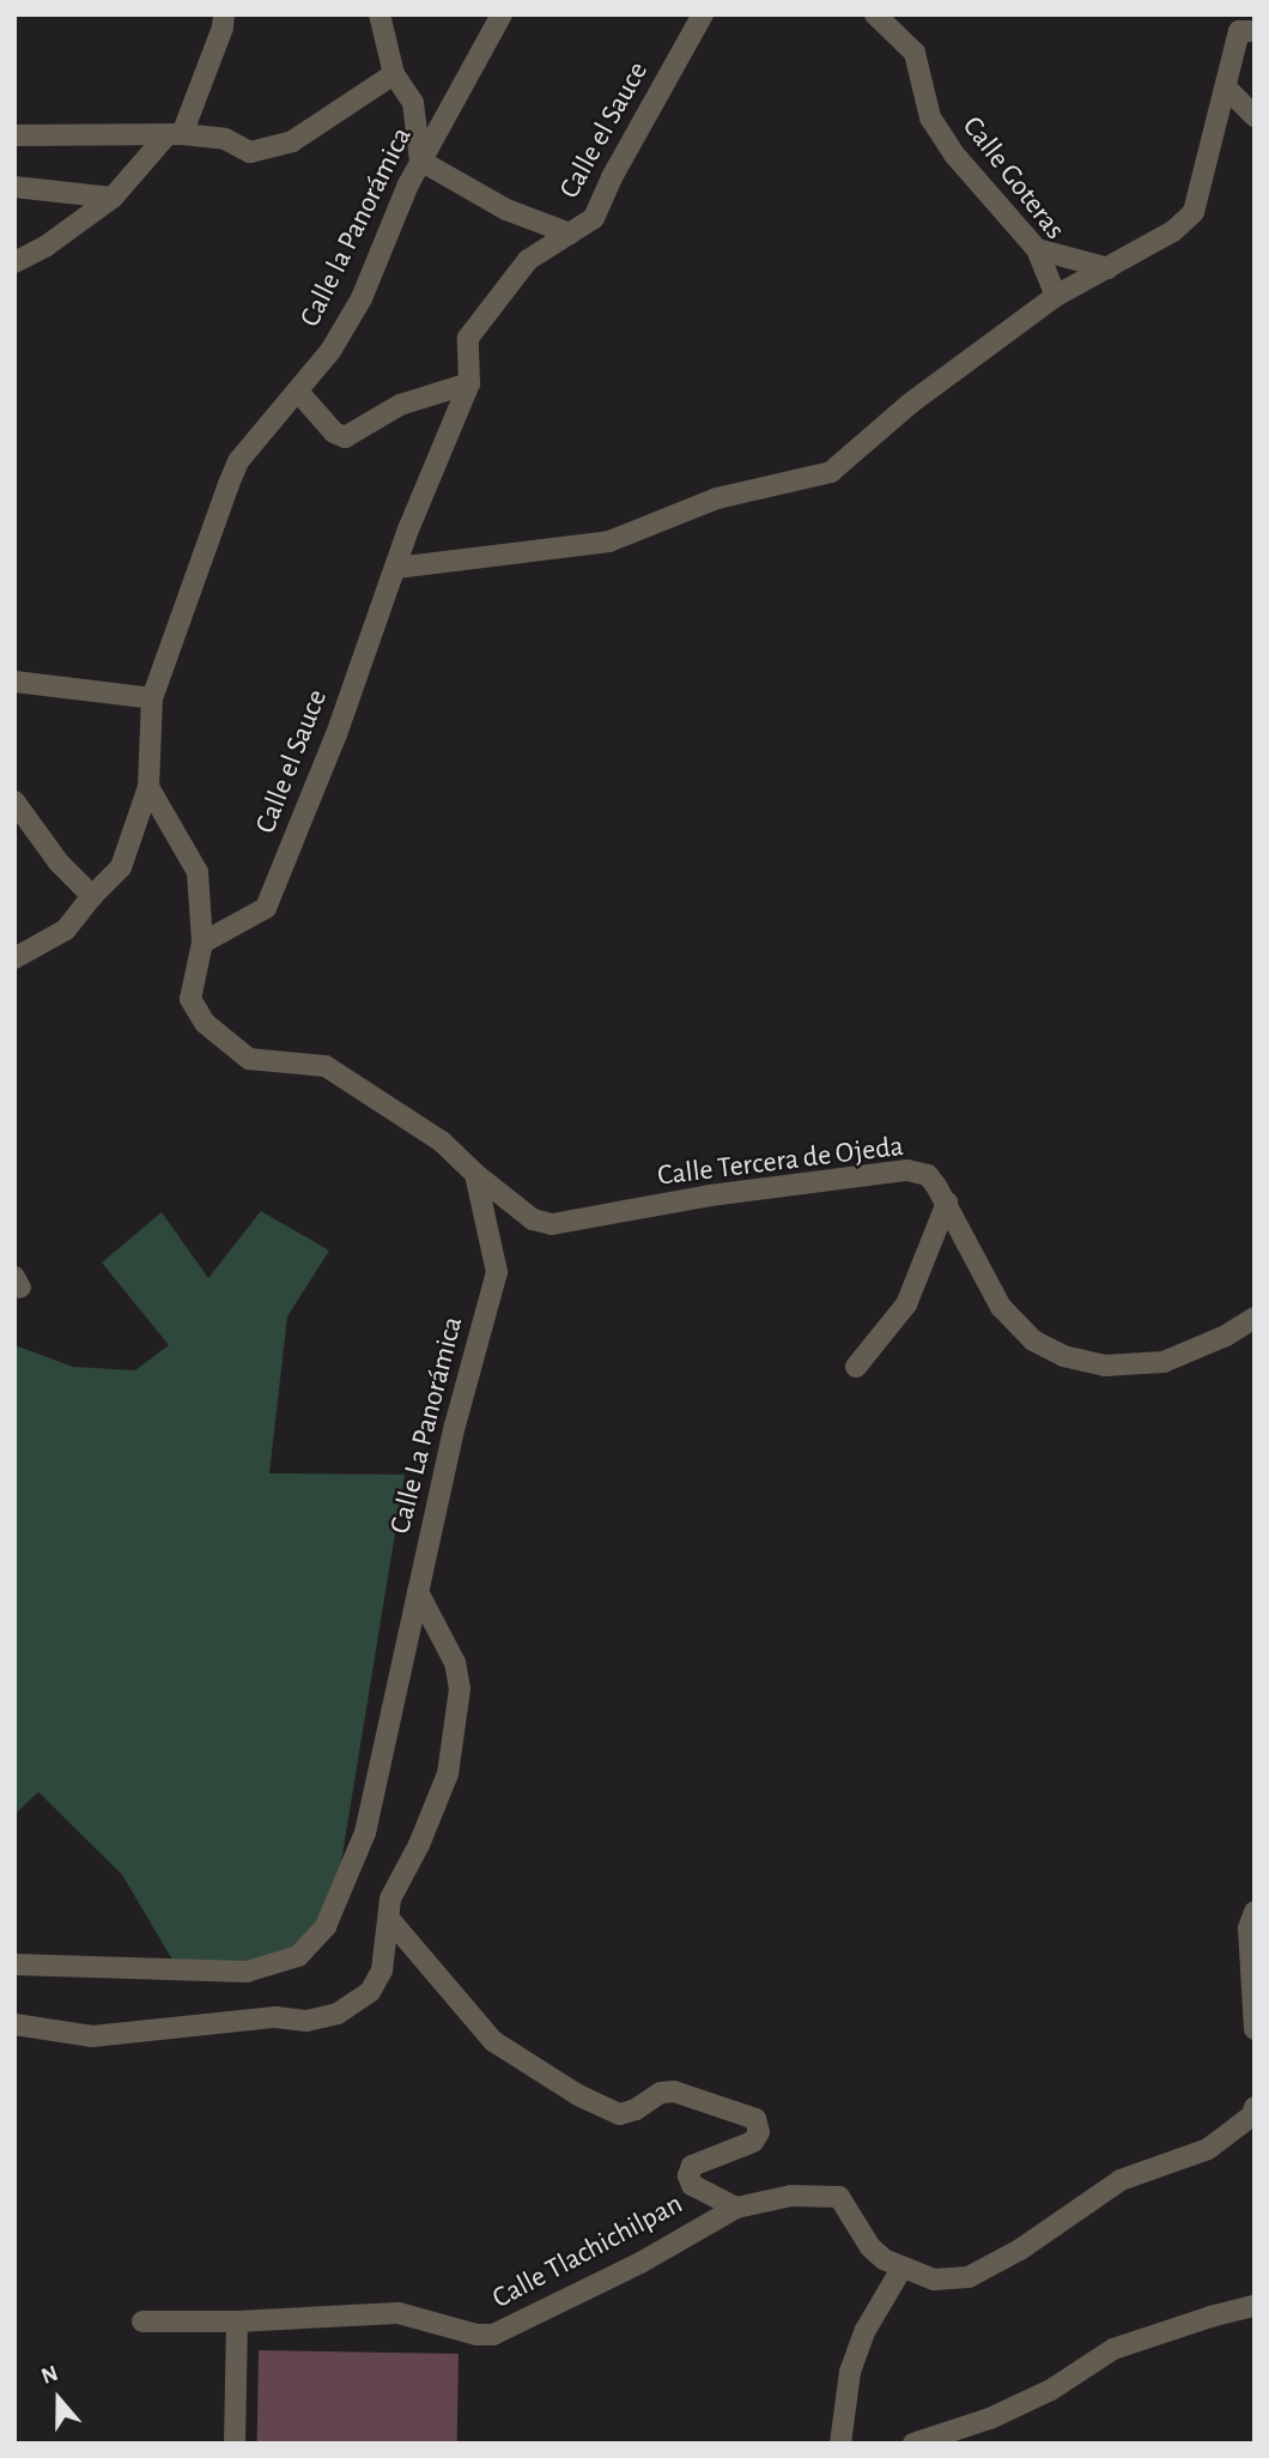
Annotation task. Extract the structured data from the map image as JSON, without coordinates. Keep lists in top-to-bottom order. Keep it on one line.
{"streets":{"street":["Calle el Sauce","Calle Goteras","Calle la Panorámica","Calle Tercera de Ojeda","Calle La Panorámica","Calle Tlachichilpan"]},"crossings":[["Calle Tercera de Ojeda","Calle La Panorámica"]],"north":"top"}
